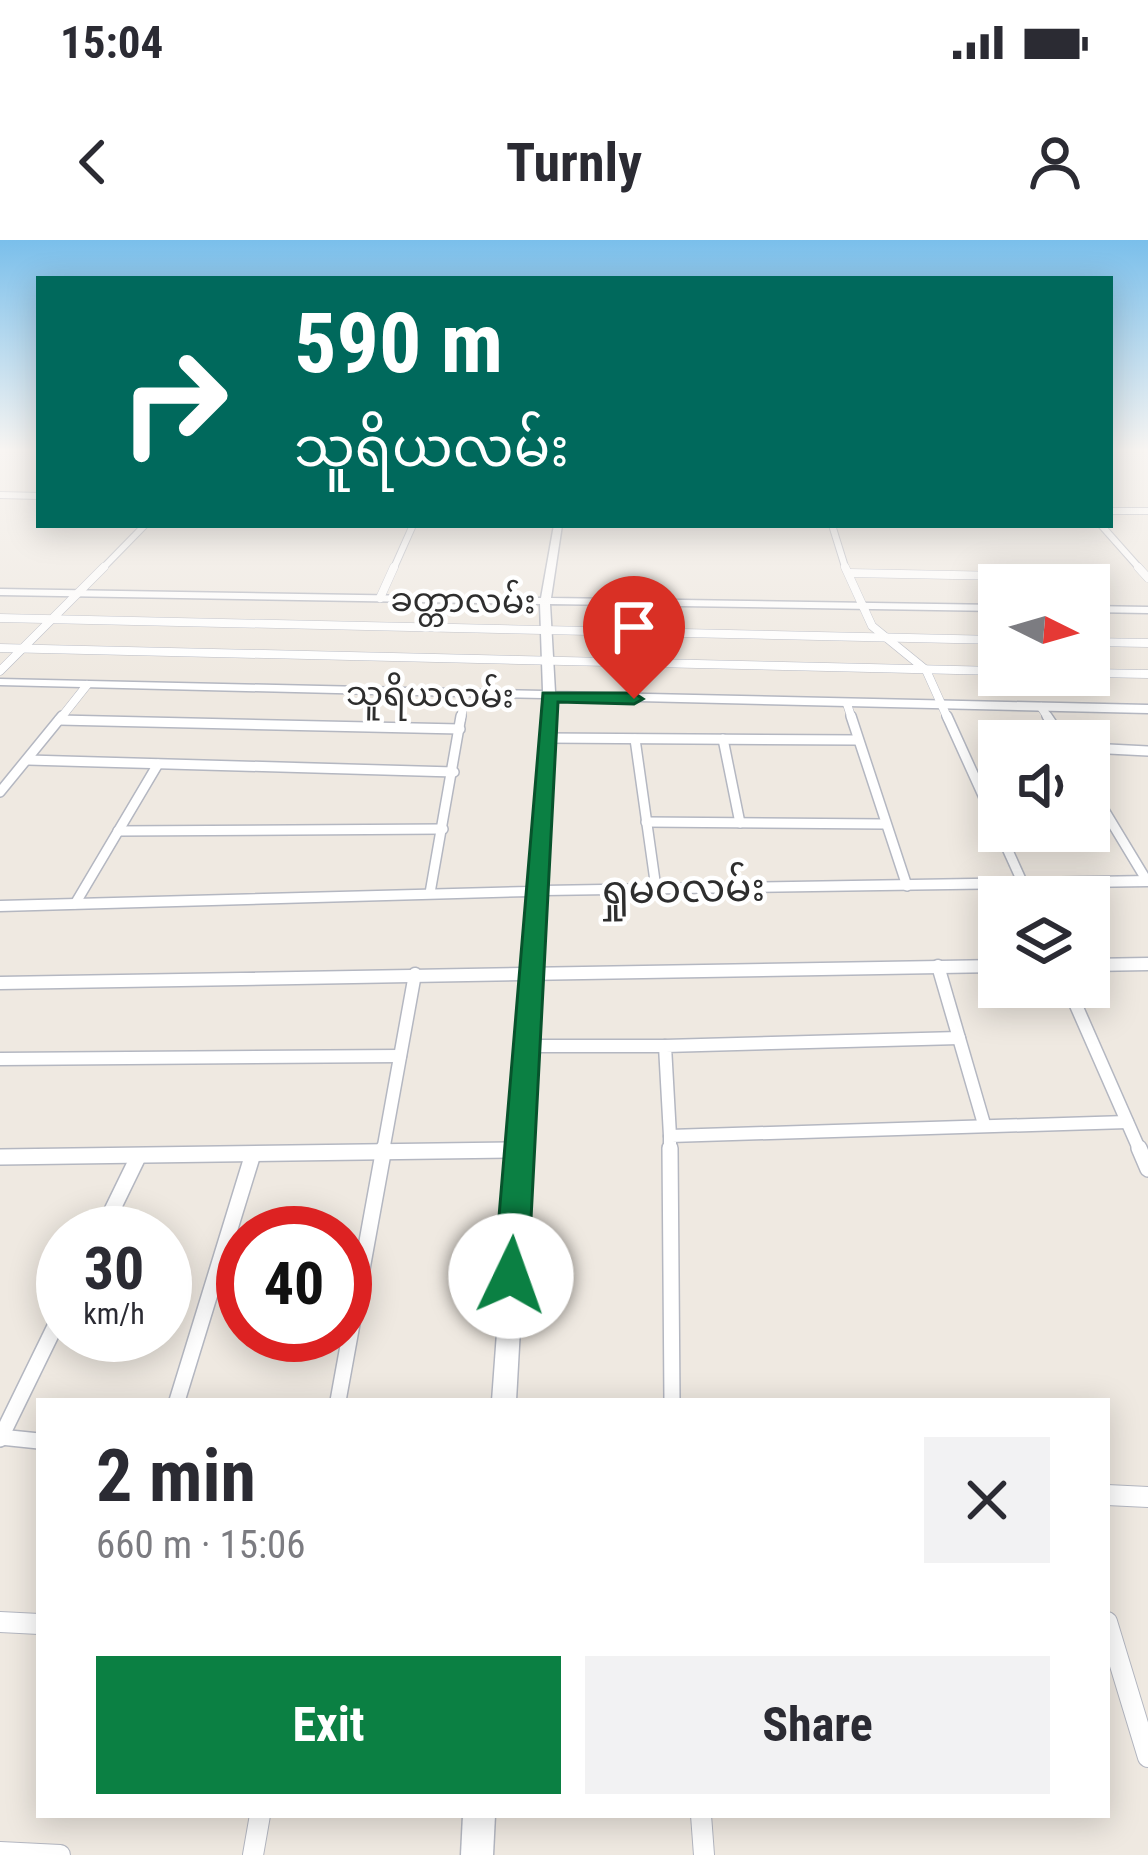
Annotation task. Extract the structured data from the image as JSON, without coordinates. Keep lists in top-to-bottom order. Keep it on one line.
{"streets":{"street":["ခတ္တာလမ်း","သူရိယလမ်း","ရှုမဝလမ်း"]},"north":"right","page":{"status":"15:04","header":"Turnly","turn":["590 m","သူရိယလမ်း"],"speed":"30 km/h","limit":"40","heading":["2 min","660 m · 15:06"],"buttons":["Exit","Share"]}}
